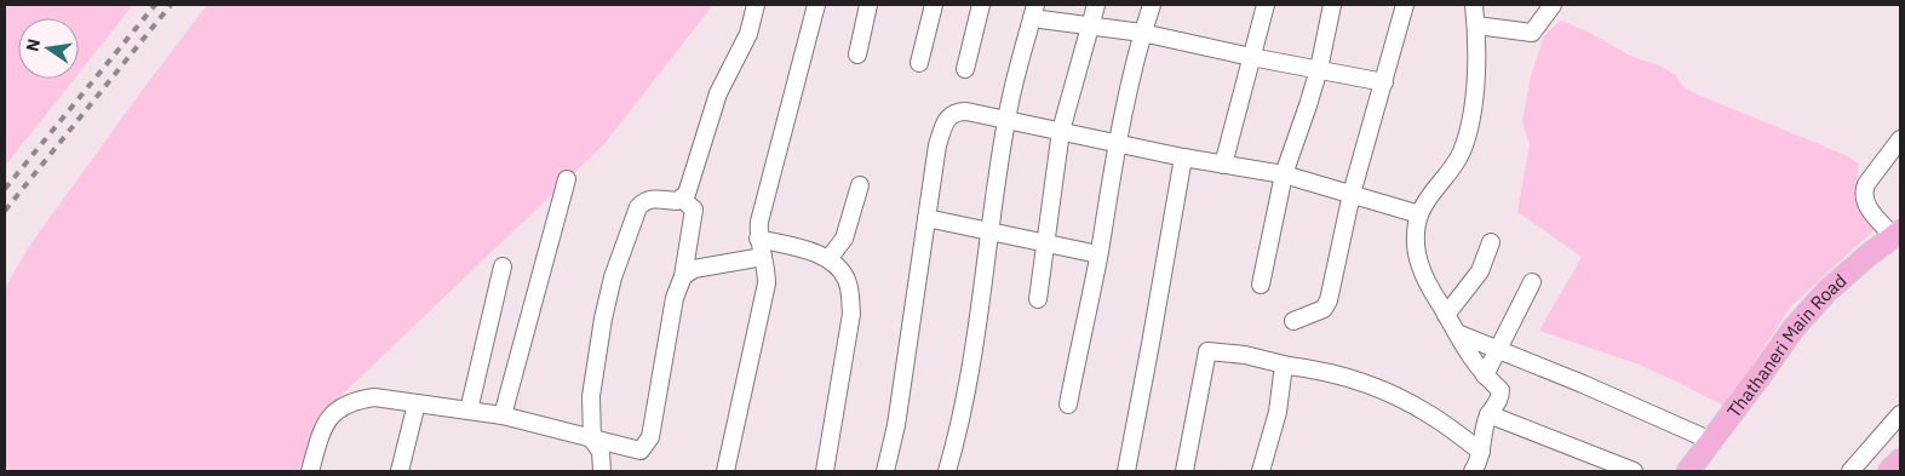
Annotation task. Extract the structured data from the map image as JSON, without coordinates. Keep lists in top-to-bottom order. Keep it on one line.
{"streets":{"main road":["Thathaneri Main Road"]},"north":"left"}
